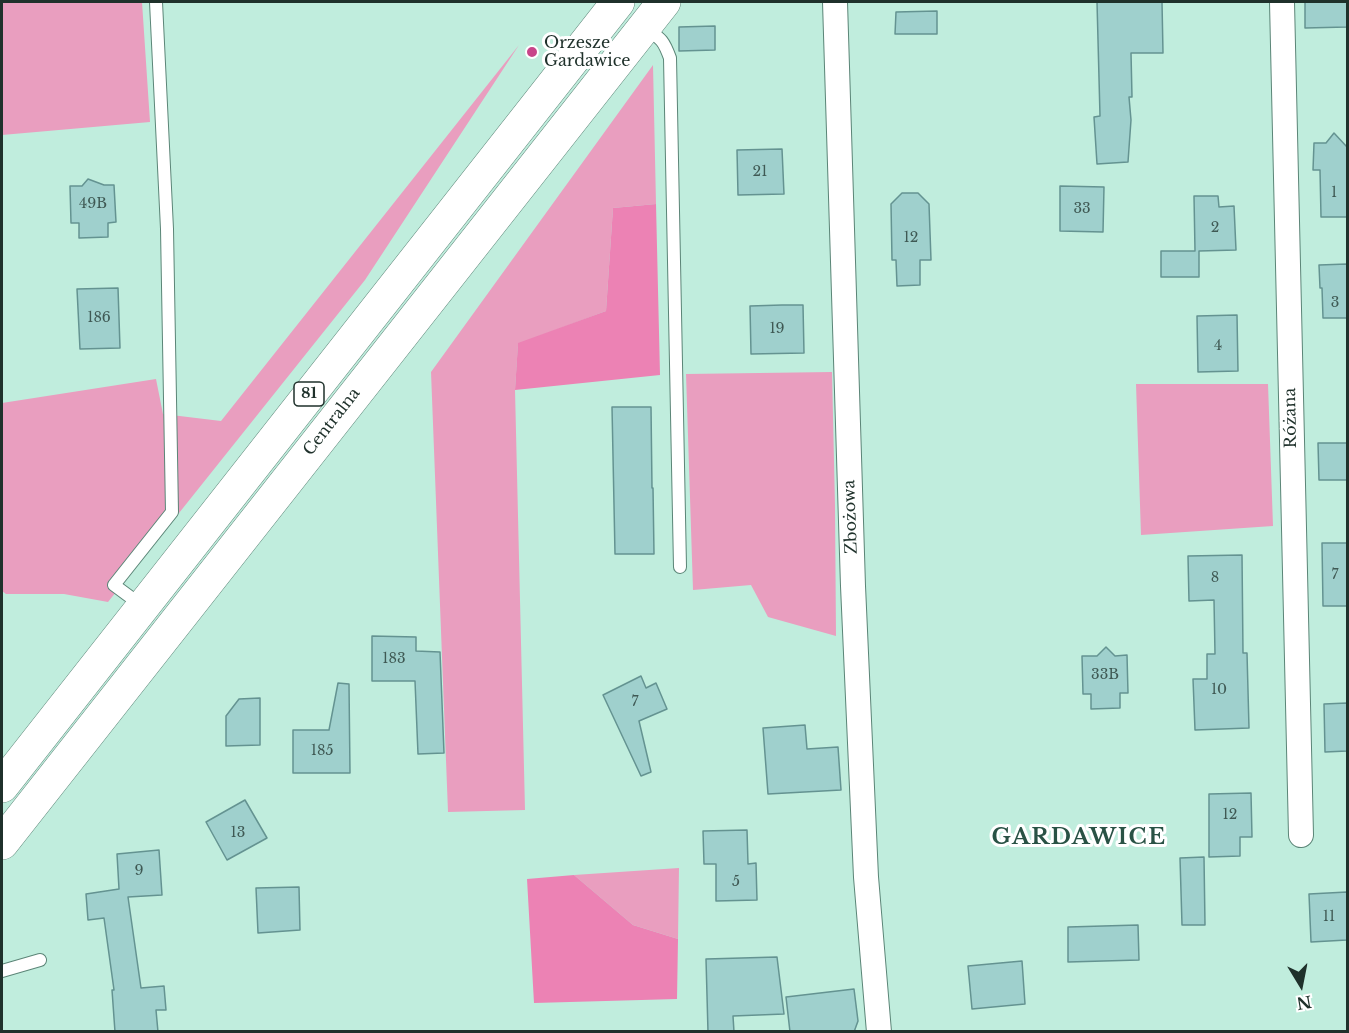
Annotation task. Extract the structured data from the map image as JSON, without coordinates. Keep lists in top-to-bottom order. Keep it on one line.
{"streets":{"main road":["81","Centralna"],"street":["Różana","Zbożowa"]},"districts":["GARDAWICE"],"places":["Orzesze Gardawice"],"house_numbers":["21","1","49B","33","2","12","3","186","19","4","7","8","183","33B","10","7","185","12","13","9","5","11"],"north":"bottom"}
